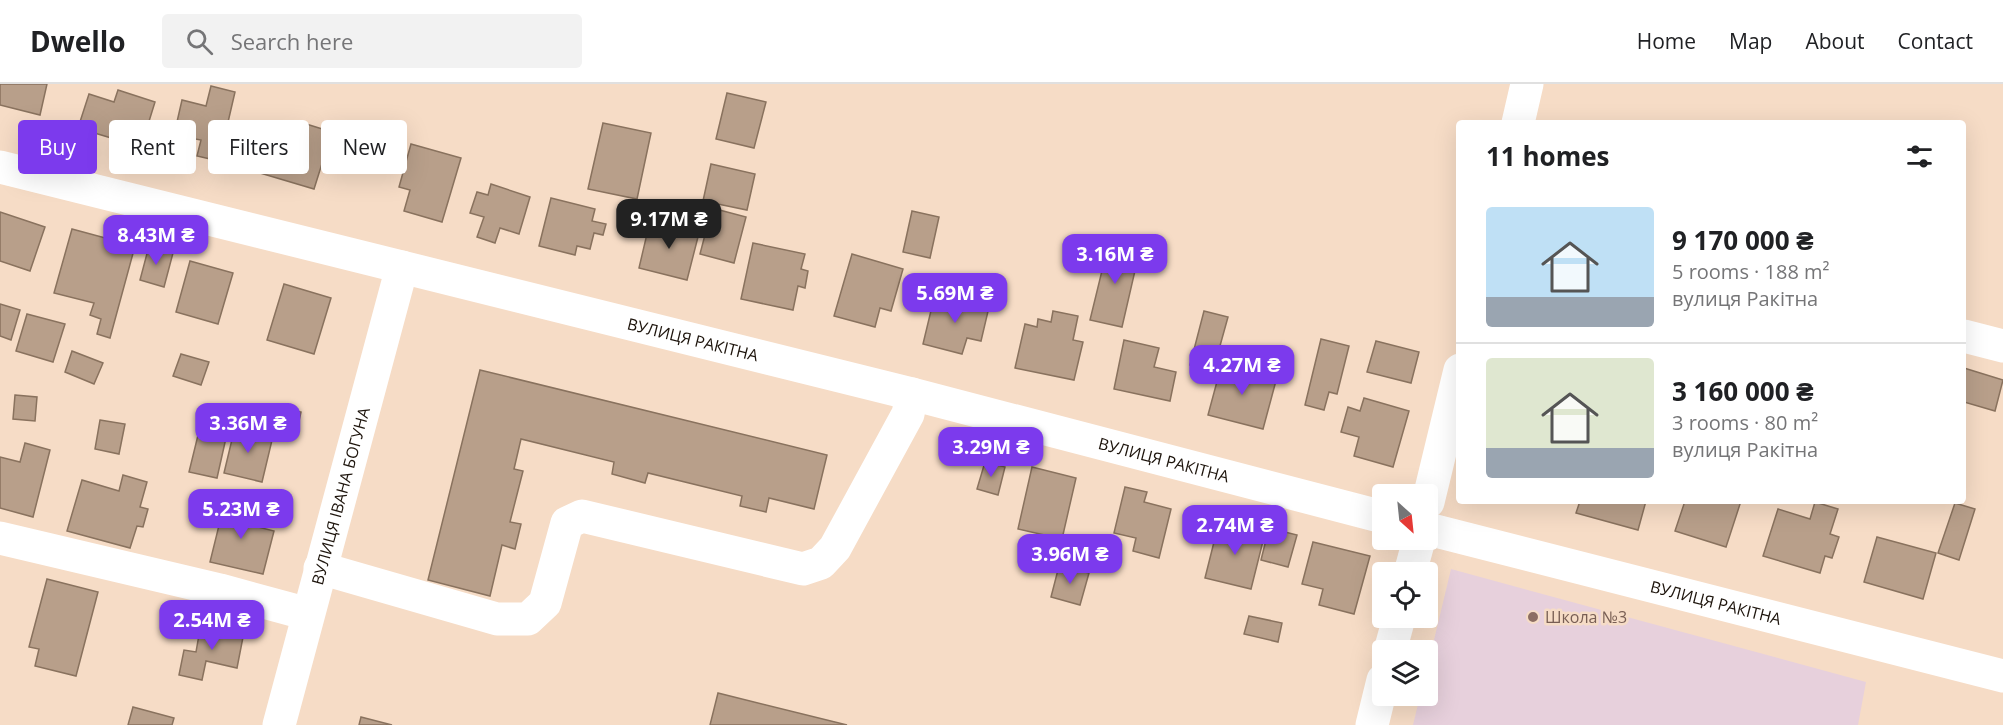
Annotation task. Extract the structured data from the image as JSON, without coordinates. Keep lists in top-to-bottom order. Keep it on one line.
{"streets":{"street":["ВУЛИЦЯ РАКІТНА","ВУЛИЦЯ ІВАНА БОГУНА"]},"crossings":[["ВУЛИЦЯ РАКІТНА","ВУЛИЦЯ ІВАНА БОГУНА"]],"places":["Школа №3"],"north":"bottom right","page":{"header":"Dwello","search":"Search here","nav":["Home","Map","About","Contact"],"chip":["Buy","Rent","Filters","New"],"heading":"11 homes","list":[{"name":"9 170 000 ₴","note":"5 rooms · 188 m² · вулиця Ракітна"},{"name":"3 160 000 ₴","note":"3 rooms · 80 m² · вулиця Ракітна"}],"price":["9.17M ₴","8.43M ₴","3.16M ₴","5.69M ₴","4.27M ₴","3.36M ₴","3.29M ₴","5.23M ₴","2.74M ₴","3.96M ₴","2.54M ₴"]}}
